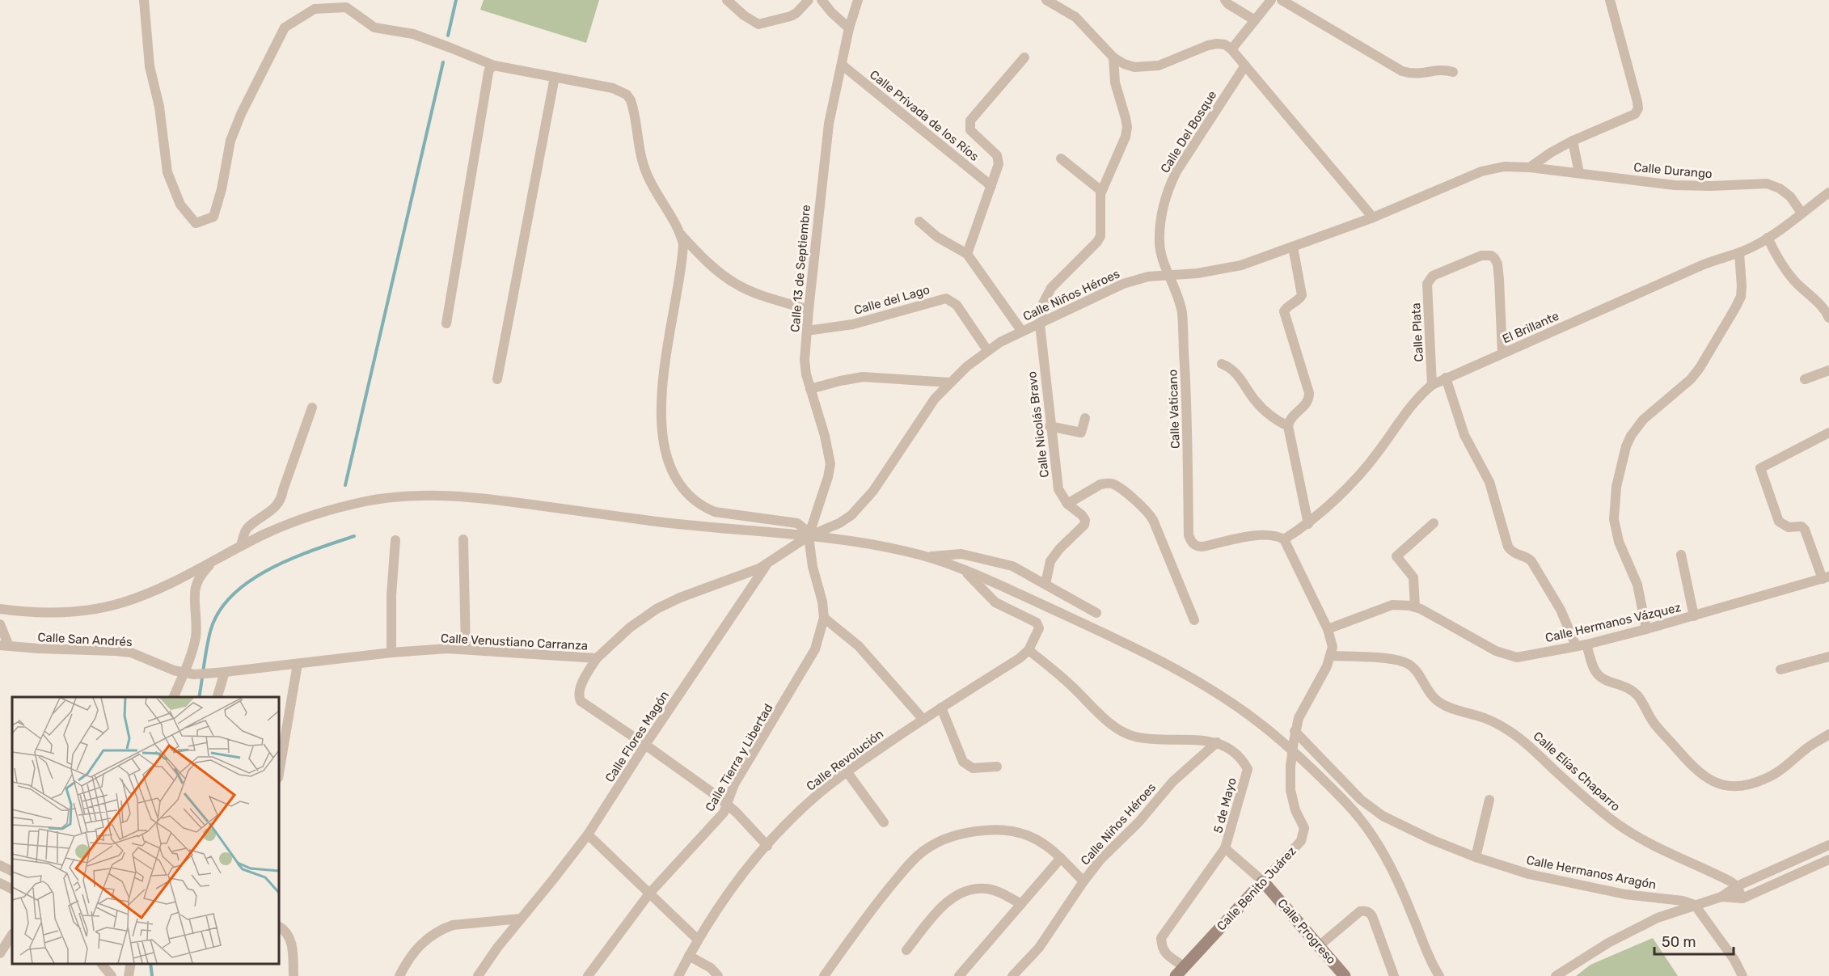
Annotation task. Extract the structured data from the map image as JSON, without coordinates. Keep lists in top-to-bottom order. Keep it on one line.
{"streets":{"street":["Calle Privada de los Ríos","Calle Del Bosque","Calle Durango","Calle 13 de Septiembre","Calle Niños Héroes","Calle del Lago","El Brillante","Calle Plata","Calle Vaticano","Calle Nicolás Bravo","Calle Hermanos Vázquez","Calle San Andrés","Calle Venustiano Carranza","Calle Flores Magón","Calle Tierra y Libertad","Calle Revolución","Calle Elías Chaparro","5 de Mayo","Calle Hermanos Aragón","Calle Benito Juárez","Calle Progreso"]},"crossings":[["Calle Privada de los Ríos","Calle 13 de Septiembre"],["Calle Del Bosque","Calle Niños Héroes"],["Calle Del Bosque","Calle Vaticano"],["Calle Durango","Calle Niños Héroes"],["Calle Durango","El Brillante"],["Calle 13 de Septiembre","Calle Niños Héroes"],["Calle 13 de Septiembre","Calle del Lago"],["Calle 13 de Septiembre","Calle Venustiano Carranza"],["Calle Niños Héroes","Calle del Lago"],["Calle Niños Héroes","Calle Vaticano"],["Calle Niños Héroes","Calle Nicolás Bravo"],["Calle Niños Héroes","Calle Venustiano Carranza"],["Calle Niños Héroes","5 de Mayo"],["El Brillante","Calle Plata"],["El Brillante","Calle Vaticano"],["Calle San Andrés","Calle Venustiano Carranza"],["Calle Venustiano Carranza","Calle Flores Magón"],["Calle Elías Chaparro","Calle Benito Juárez"],["5 de Mayo","Calle Benito Juárez"],["5 de Mayo","Calle Progreso"],["Calle Hermanos Aragón","Calle Benito Juárez"],["Calle Benito Juárez","Calle Progreso"]],"scale_bar":"50 m"}
